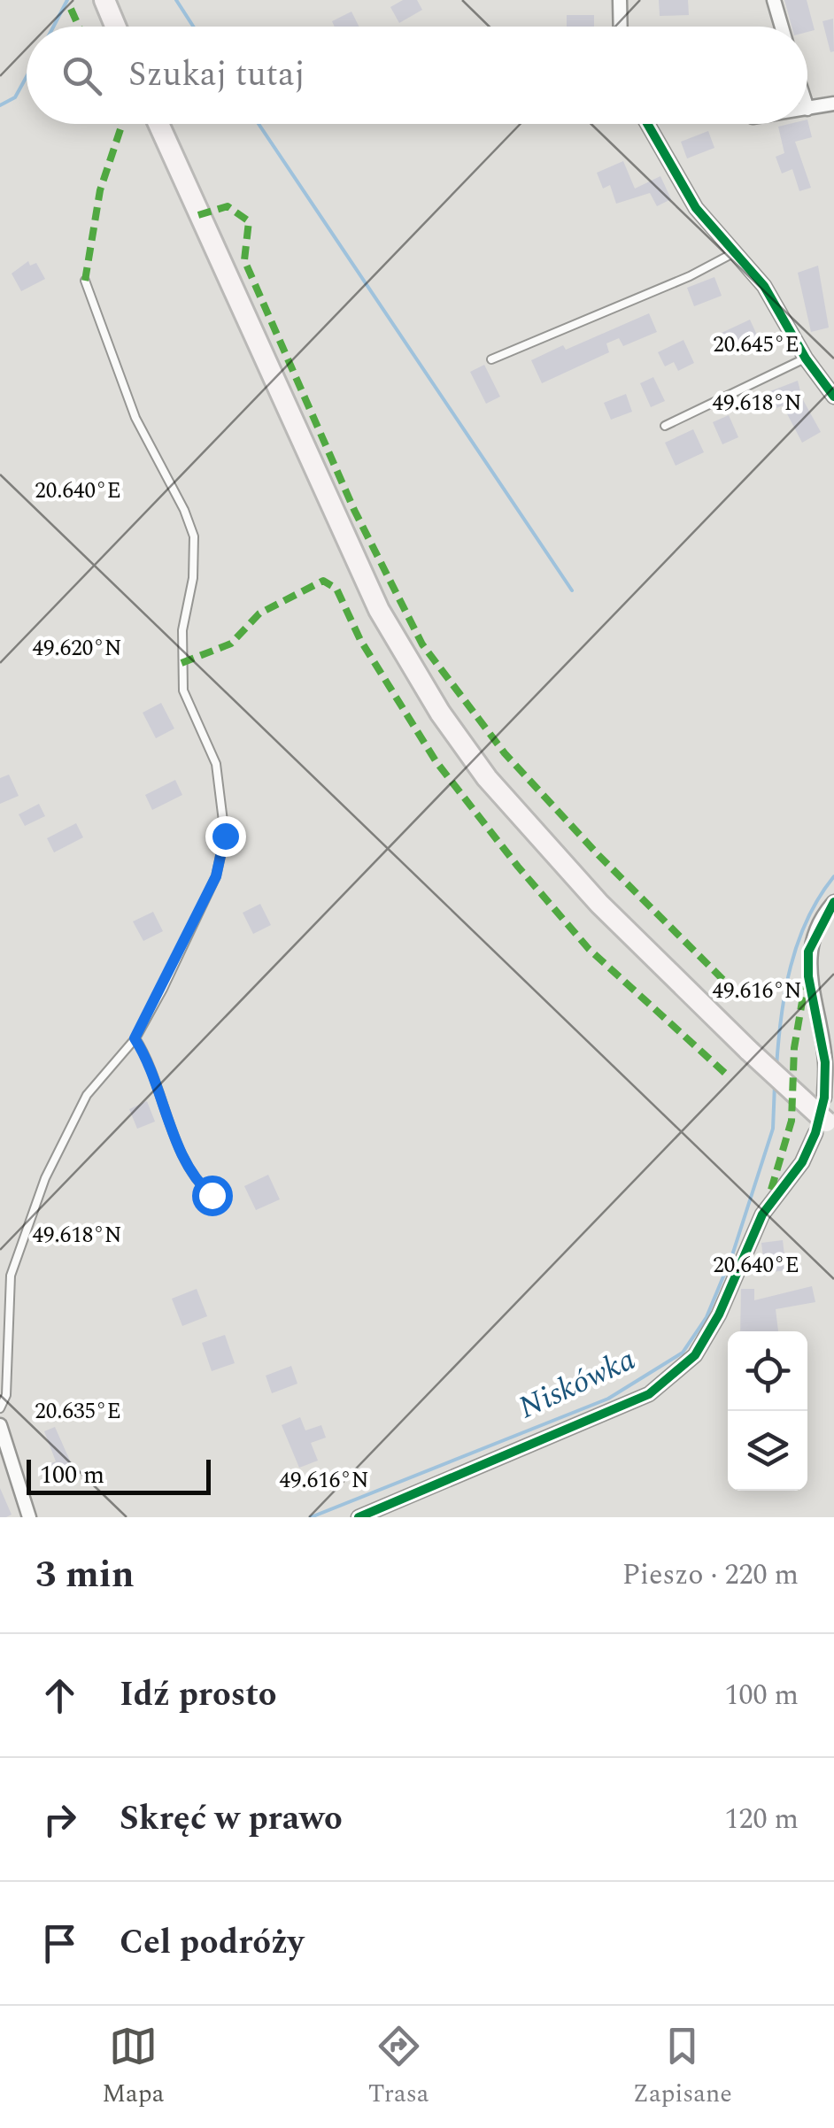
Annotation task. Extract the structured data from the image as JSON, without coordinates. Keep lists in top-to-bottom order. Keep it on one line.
{"water":["Niskówka"],"scale_bar":"100 m","page":{"search":"Szukaj tutaj","scale":"100 m","heading":["3 min","Pieszo · 220 m"],"list":[["Idź prosto","100 m"],["Skręć w prawo","120 m"],"Cel podróży"],"nav":["Mapa","Trasa","Zapisane"]},"coordinates":["20.645°E","49.618°N","20.640°E","49.620°N","49.616°N","20.635°E"]}
